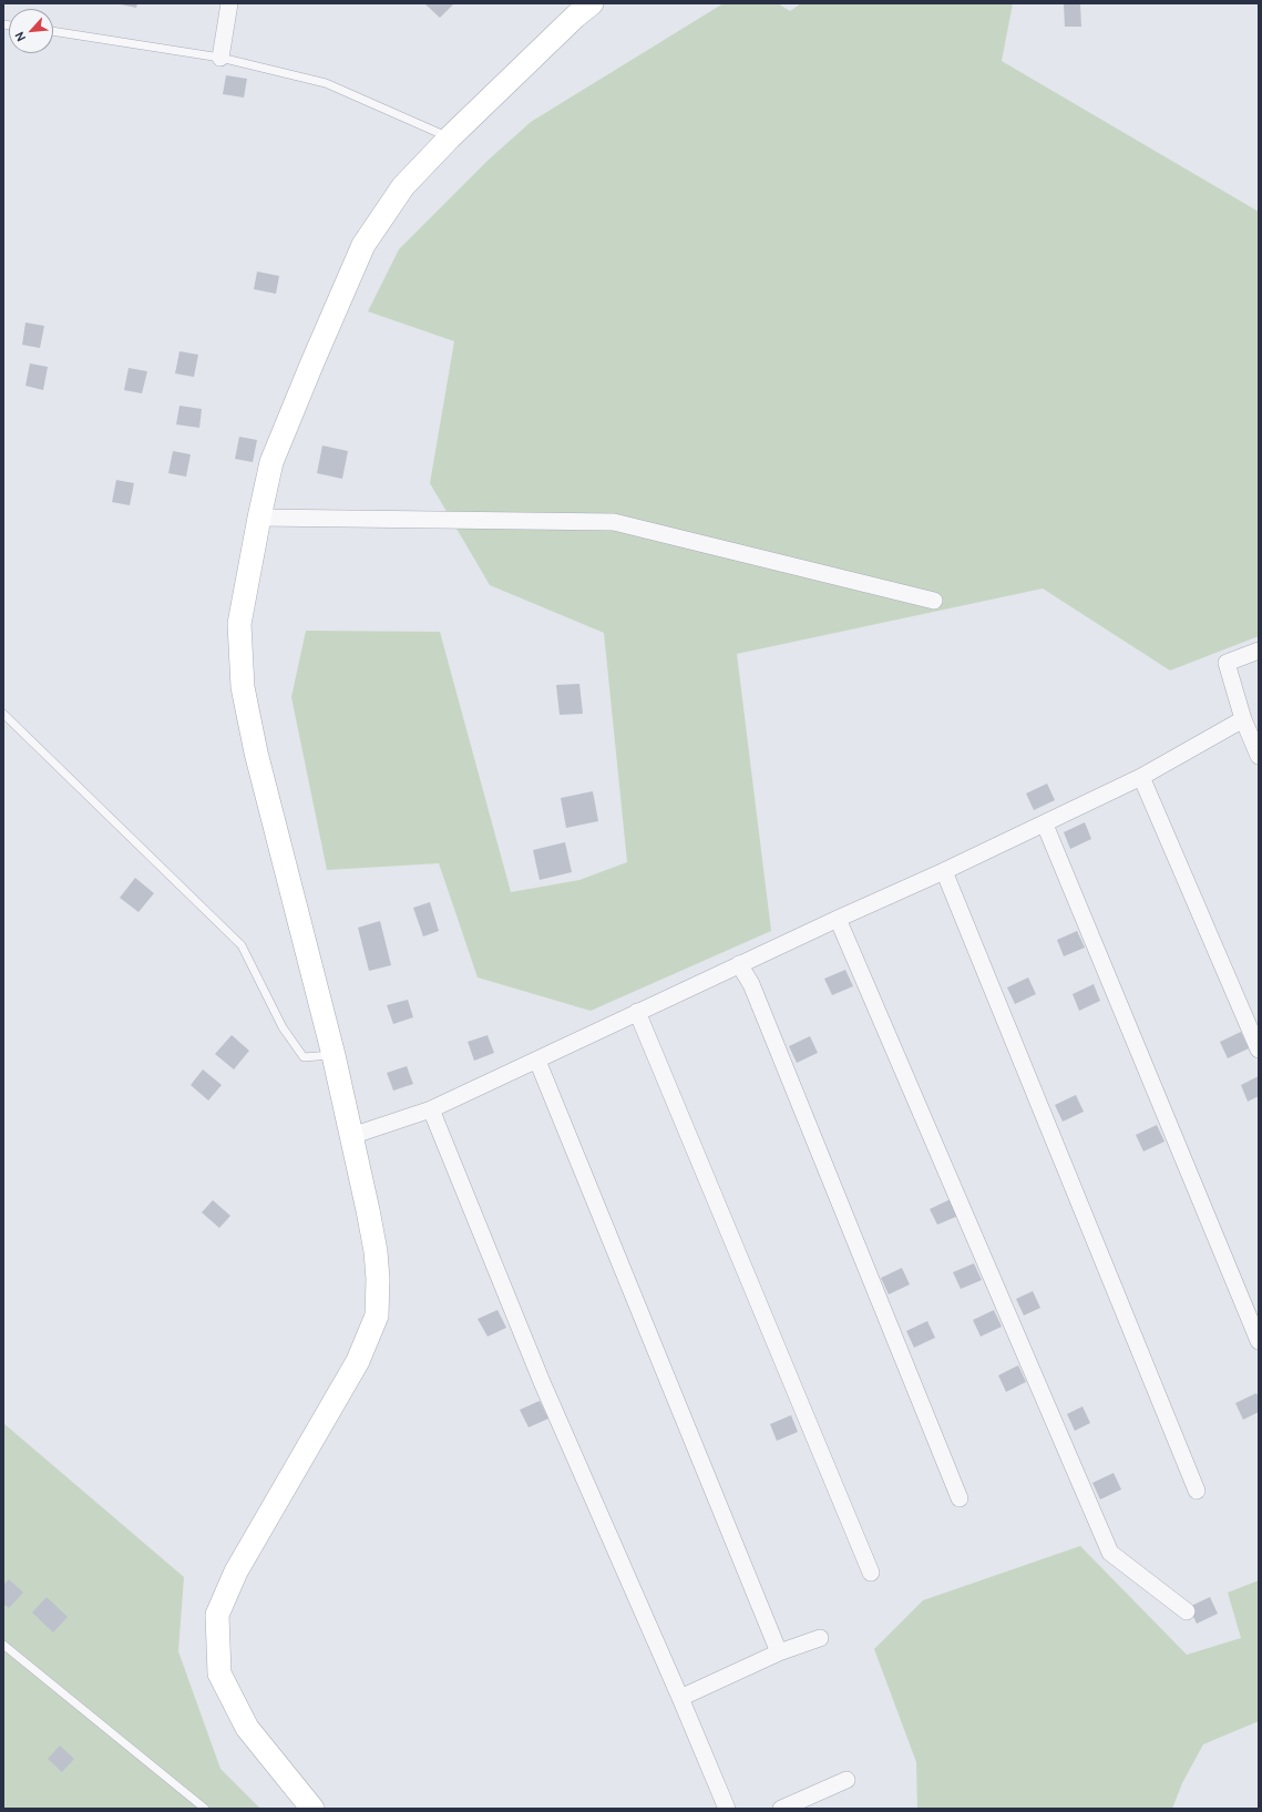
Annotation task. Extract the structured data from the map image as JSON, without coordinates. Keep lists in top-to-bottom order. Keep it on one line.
{"north":"bottom left"}
